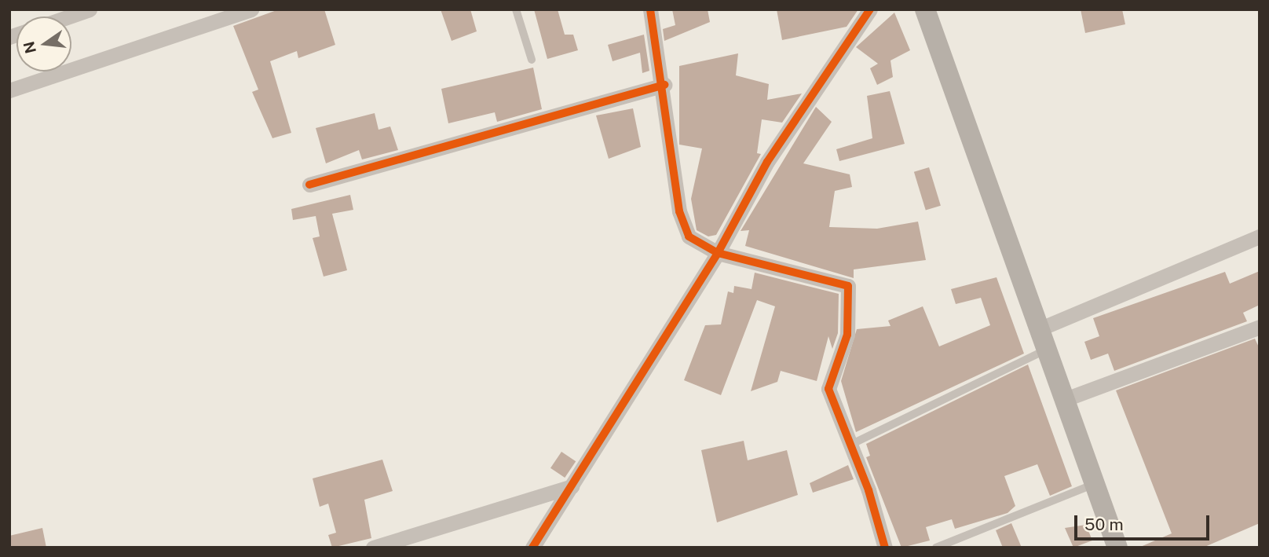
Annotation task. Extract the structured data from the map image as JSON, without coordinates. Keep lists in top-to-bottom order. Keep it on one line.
{"scale_bar":"50 m","north":"left"}
